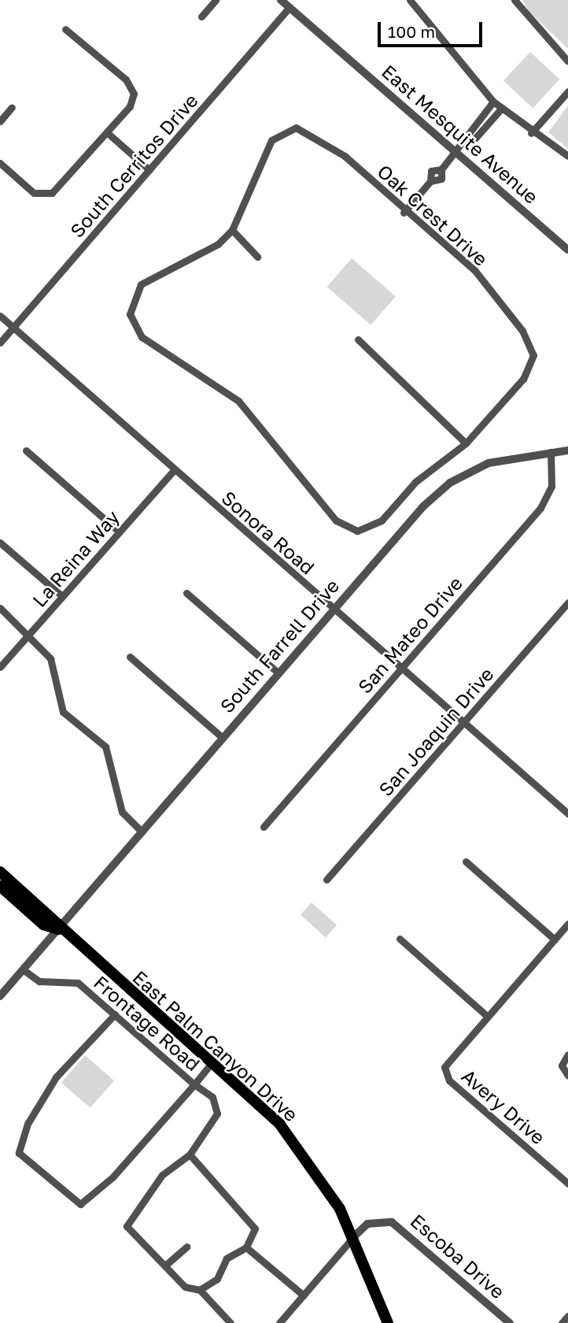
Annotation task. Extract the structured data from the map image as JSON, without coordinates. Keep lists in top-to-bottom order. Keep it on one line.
{"streets":{"main road":["East Palm Canyon Drive"],"street":["East Mesquite Avenue","South Cerritos Drive","Oak Crest Drive","Sonora Road","La Reina Way","San Mateo Drive","South Farrell Drive","San Joaquin Drive","Frontage Road","Avery Drive","Escoba Drive"]},"crossings":[["East Mesquite Avenue","South Cerritos Drive"],["South Cerritos Drive","Sonora Road"],["Sonora Road","La Reina Way"],["Sonora Road","San Mateo Drive"],["Sonora Road","South Farrell Drive"],["Sonora Road","San Joaquin Drive"],["San Mateo Drive","South Farrell Drive"],["South Farrell Drive","Frontage Road"],["South Farrell Drive","East Palm Canyon Drive"],["Frontage Road","East Palm Canyon Drive"],["East Palm Canyon Drive","Escoba Drive"]],"scale_bar":"100 m"}
